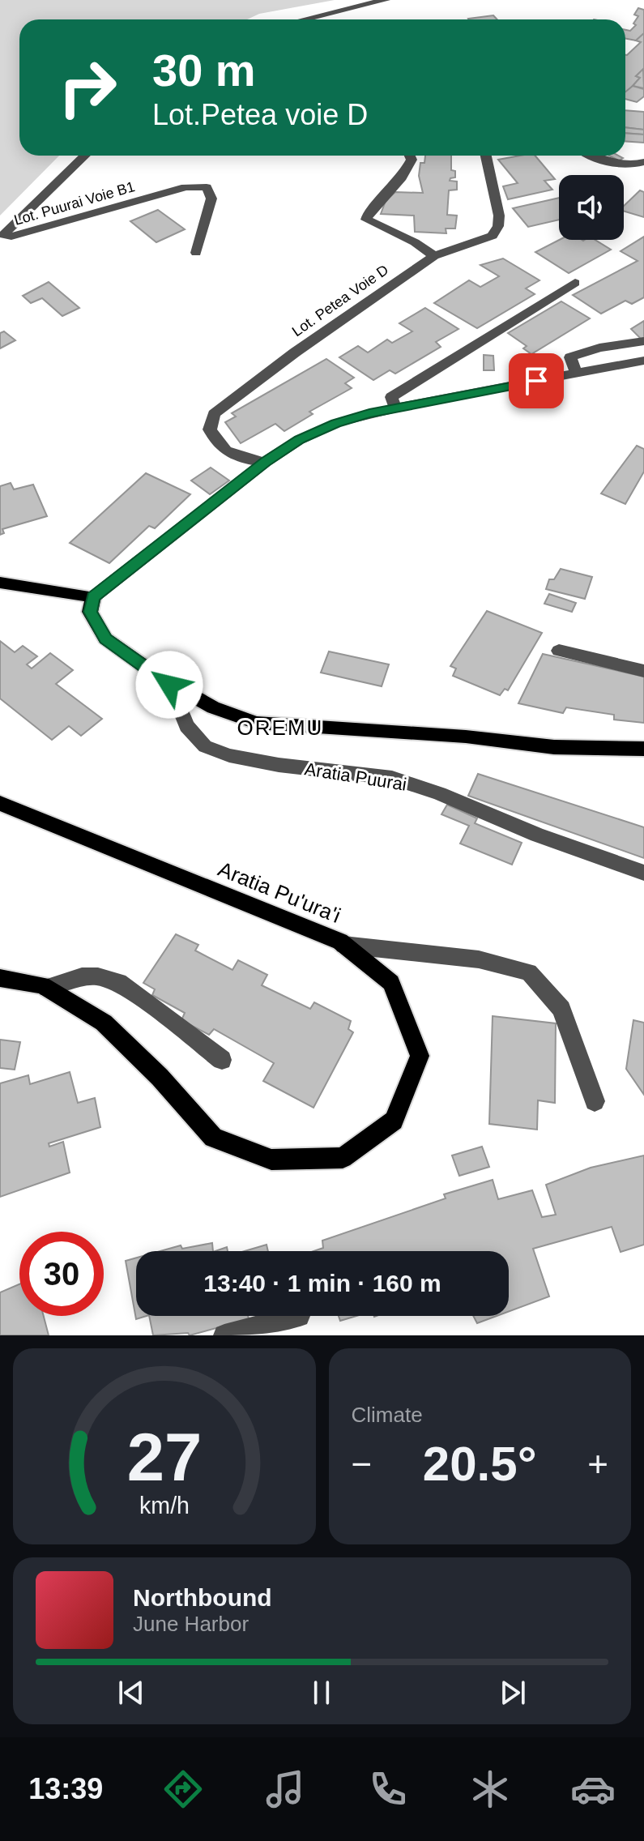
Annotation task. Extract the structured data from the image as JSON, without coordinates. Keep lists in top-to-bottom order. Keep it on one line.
{"streets":{"main road":["Aratia Pu'ura'i"],"street":["Lot. Puurai Voie B1","Lot. Petea Voie D","Aratia Puurai"]},"districts":["OREMU"],"page":{"turn":["30 m","Lot.Petea voie D"],"limit":"30","trip":"13:40 · 1 min · 160 m","tile":"Climate","heat":["−","20.5°","+"],"song":["Northbound","June Harbor"],"tabs":"13:39","gauge":["27","km/h"]}}
